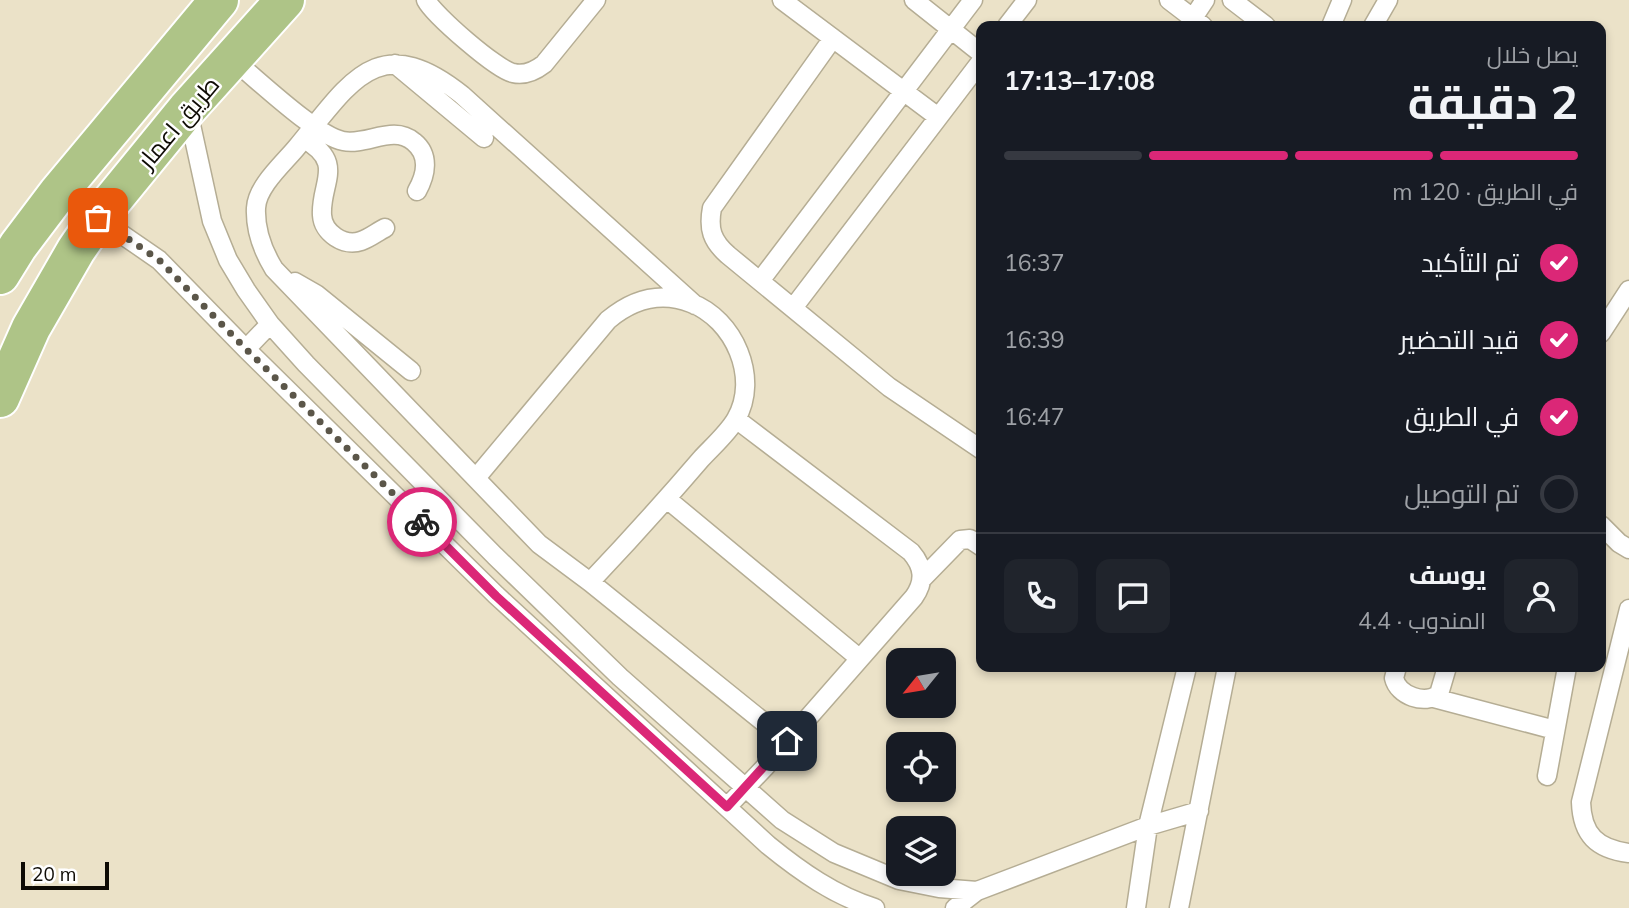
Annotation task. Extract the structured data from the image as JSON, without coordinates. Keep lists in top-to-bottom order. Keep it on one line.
{"streets":{"main road":["طريق اعمار"]},"scale_bar":"20 m","north":"bottom left","page":{"heading":["2 دقيقة","يصل خلال","17:08–17:13"],"panel":["يوسف","المندوب · 4.4"],"bar":"في الطريق · 120 m","list":[["تم التأكيد","16:37"],["قيد التحضير","16:39"],["في الطريق","16:47"],"تم التوصيل"],"scale":"20 m"}}
